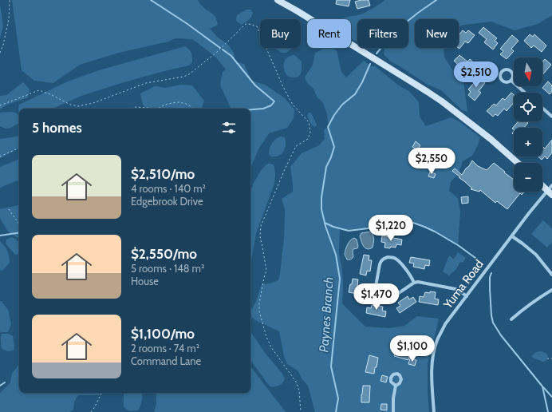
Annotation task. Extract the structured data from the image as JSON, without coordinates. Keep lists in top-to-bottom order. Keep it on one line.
{"streets":{"street":["Yuma Road"]},"water":["Paynes Branch"],"north":"bottom","page":{"chip":["Buy","Rent","Filters","New"],"map_buttons":["+","−"],"price":["$2,510","$2,550","$1,220","$1,470","$1,100"],"heading":"5 homes","list":[{"name":"$2,510/mo","note":"4 rooms · 140 m² · Edgebrook Drive"},{"name":"$2,550/mo","note":"5 rooms · 148 m² · House"},{"name":"$1,100/mo","note":"2 rooms · 74 m² · Command Lane"}]}}
